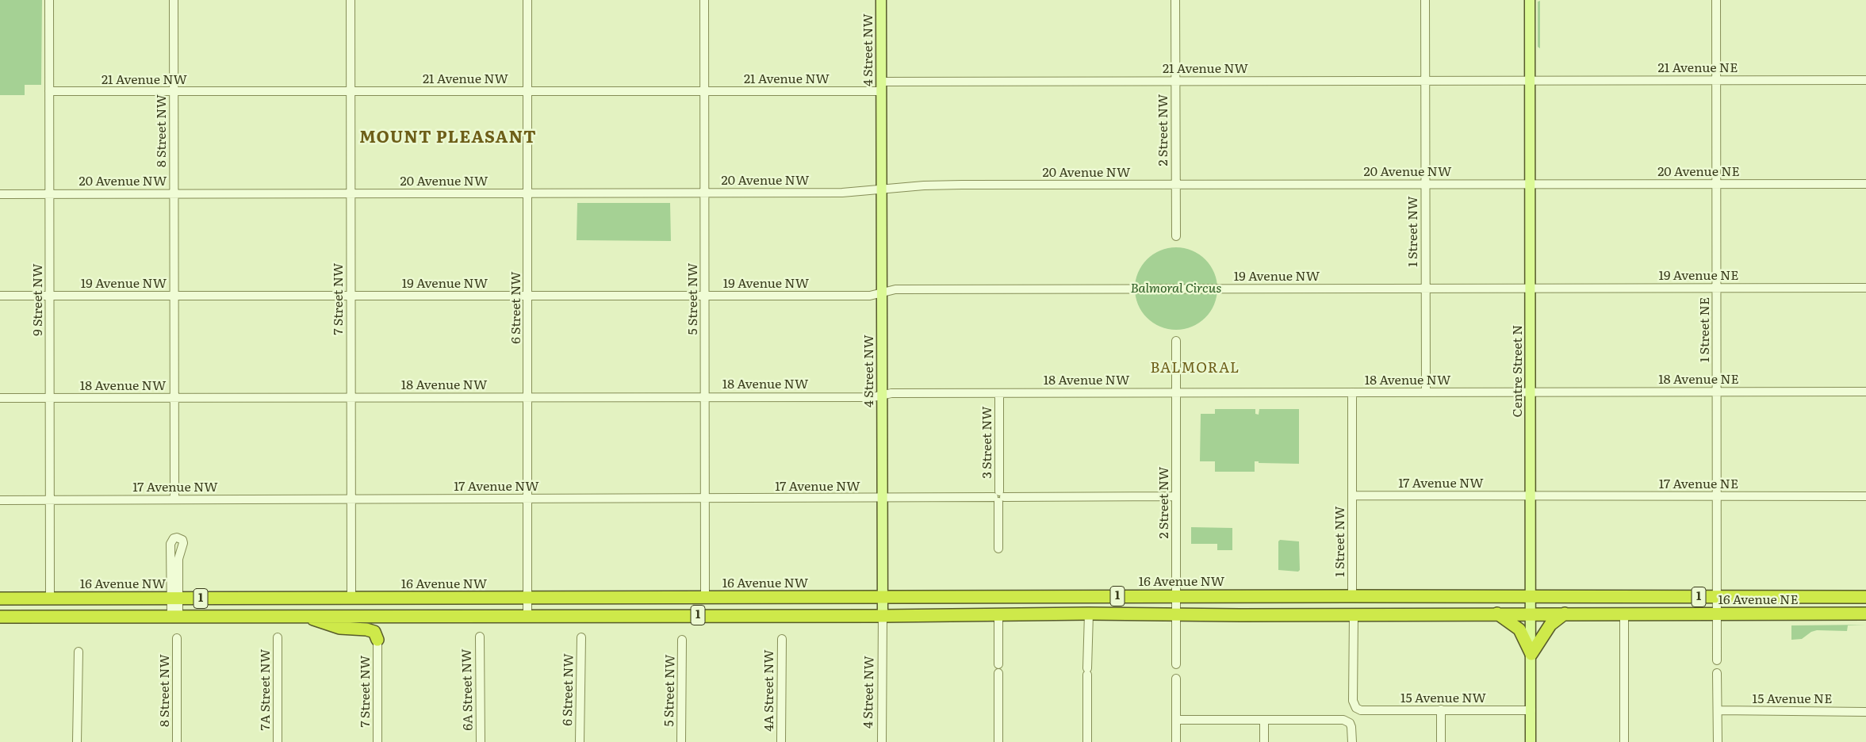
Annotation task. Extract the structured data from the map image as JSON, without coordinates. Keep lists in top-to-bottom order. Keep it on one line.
{"streets":{"highway":["16 Avenue NW","1","16 Avenue NE"],"main road":["4 Street NW","Centre Street N"],"street":["21 Avenue NE","21 Avenue NW","2 Street NW","8 Street NW","20 Avenue NW","20 Avenue NE","1 Street NW","19 Avenue NE","19 Avenue NW","7 Street NW","5 Street NW","9 Street NW","6 Street NW","1 Street NE","18 Avenue NE","18 Avenue NW","3 Street NW","17 Avenue NW","17 Avenue NE","7A Street NW","6A Street NW","4A Street NW","15 Avenue NW","15 Avenue NE"]},"crossings":[["4 Street NW","21 Avenue NW"],["4 Street NW","20 Avenue NW"],["4 Street NW","19 Avenue NW"],["4 Street NW","18 Avenue NW"],["4 Street NW","17 Avenue NW"],["4 Street NW","16 Avenue NW"],["4 Street NW","1"],["21 Avenue NE","21 Avenue NW"],["21 Avenue NE","1 Street NE"],["21 Avenue NE","Centre Street N"],["21 Avenue NW","2 Street NW"],["21 Avenue NW","8 Street NW"],["21 Avenue NW","1 Street NW"],["21 Avenue NW","7 Street NW"],["21 Avenue NW","5 Street NW"],["21 Avenue NW","9 Street NW"],["21 Avenue NW","6 Street NW"],["21 Avenue NW","Centre Street N"],["2 Street NW","20 Avenue NW"],["2 Street NW","18 Avenue NW"],["2 Street NW","17 Avenue NW"],["2 Street NW","16 Avenue NW"],["2 Street NW","1"],["8 Street NW","20 Avenue NW"],["8 Street NW","19 Avenue NW"],["8 Street NW","18 Avenue NW"],["8 Street NW","17 Avenue NW"],["20 Avenue NW","20 Avenue NE"],["20 Avenue NW","1 Street NW"],["20 Avenue NW","7 Street NW"],["20 Avenue NW","5 Street NW"],["20 Avenue NW","9 Street NW"],["20 Avenue NW","6 Street NW"],["20 Avenue NW","Centre Street N"],["20 Avenue NE","1 Street NE"],["20 Avenue NE","Centre Street N"],["1 Street NW","19 Avenue NW"],["1 Street NW","18 Avenue NW"],["1 Street NW","17 Avenue NW"],["1 Street NW","16 Avenue NW"],["19 Avenue NE","19 Avenue NW"],["19 Avenue NE","1 Street NE"],["19 Avenue NE","Centre Street N"],["19 Avenue NW","7 Street NW"],["19 Avenue NW","5 Street NW"],["19 Avenue NW","9 Street NW"],["19 Avenue NW","6 Street NW"],["19 Avenue NW","Centre Street N"],["7 Street NW","18 Avenue NW"],["7 Street NW","17 Avenue NW"],["7 Street NW","16 Avenue NW"],["5 Street NW","18 Avenue NW"],["5 Street NW","17 Avenue NW"],["5 Street NW","16 Avenue NW"],["9 Street NW","18 Avenue NW"],["9 Street NW","17 Avenue NW"],["9 Street NW","16 Avenue NW"],["6 Street NW","18 Avenue NW"],["6 Street NW","17 Avenue NW"],["6 Street NW","16 Avenue NW"],["6 Street NW","1"],["1 Street NE","18 Avenue NE"],["1 Street NE","17 Avenue NE"],["1 Street NE","16 Avenue NE"],["Centre Street N","18 Avenue NE"],["Centre Street N","18 Avenue NW"],["Centre Street N","17 Avenue NW"],["Centre Street N","17 Avenue NE"],["Centre Street N","16 Avenue NW"],["Centre Street N","1"],["Centre Street N","16 Avenue NE"],["Centre Street N","15 Avenue NW"],["18 Avenue NE","18 Avenue NW"],["18 Avenue NW","3 Street NW"],["3 Street NW","17 Avenue NW"],["17 Avenue NW","17 Avenue NE"],["16 Avenue NW","16 Avenue NE"],["1","16 Avenue NE"],["1","15 Avenue NW"]],"districts":["MOUNT PLEASANT","BALMORAL"],"parks":["Balmoral Circus"]}
